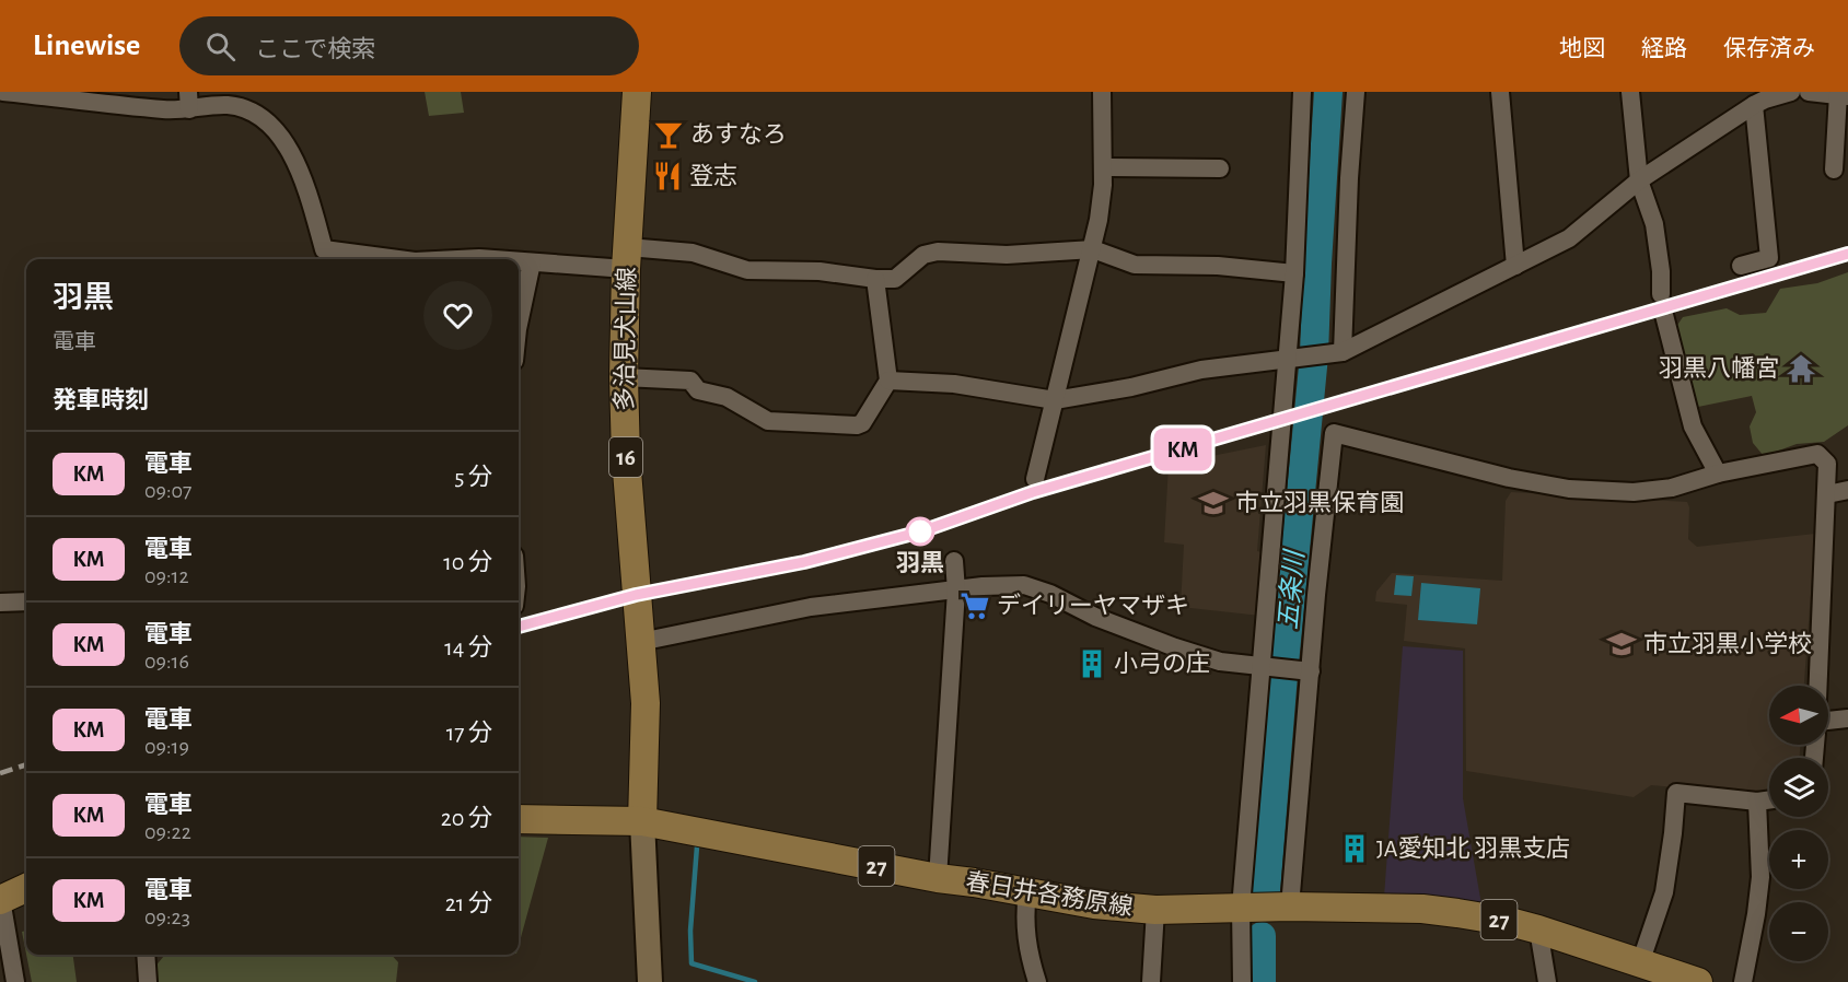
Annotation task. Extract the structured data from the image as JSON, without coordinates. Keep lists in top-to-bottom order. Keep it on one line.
{"streets":{"main road":["多治見犬山線","16","27","春日井各務原線"]},"crossings":[["多治見犬山線","春日井各務原線"]],"water":["五条川"],"places":{"bar":["あすなろ"],"restaurant":["登志"],"temple":["羽黒八幡宮"],"school or university":["市立羽黒保育園","市立羽黒小学校"],"other":["羽黒"],"supermarket":["デイリーヤマザキ"],"building":["小弓の庄","JA愛知北 羽黒支店"]},"north":"left","page":{"header":"Linewise","search":"ここで検索","nav":["地図","経路","保存済み"],"on_map":"KM","heading":[["羽黒","電車"],"発車時刻"],"list":[{"mark":"KM","name":"電車","note":"09:07","value":"5 分"},{"mark":"KM","name":"電車","note":"09:12","value":"10 分"},{"mark":"KM","name":"電車","note":"09:16","value":"14 分"},{"mark":"KM","name":"電車","note":"09:19","value":"17 分"},{"mark":"KM","name":"電車","note":"09:22","value":"20 分"},{"mark":"KM","name":"電車","note":"09:23","value":"21 分"}],"map_buttons":["+","−"]}}
